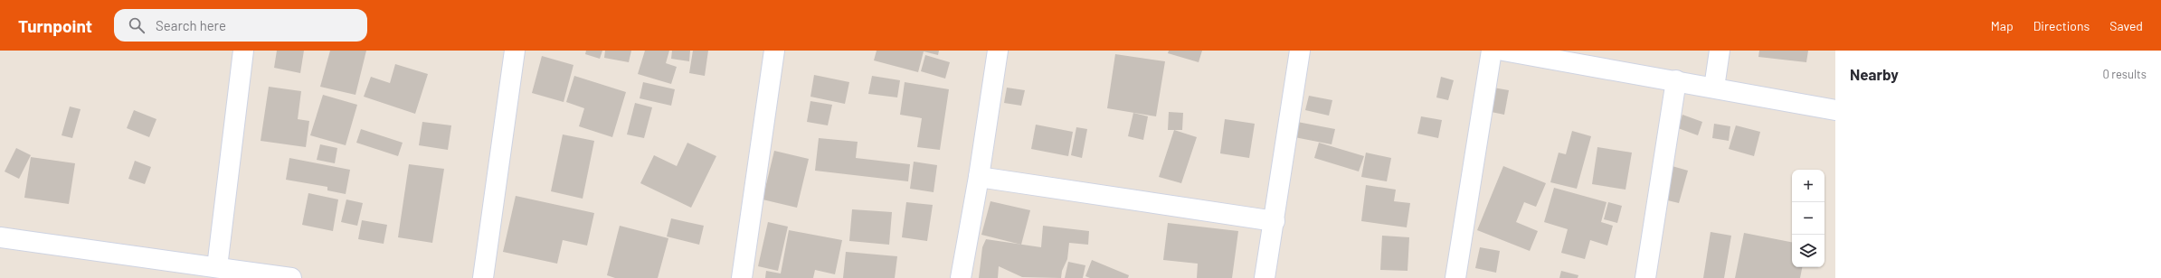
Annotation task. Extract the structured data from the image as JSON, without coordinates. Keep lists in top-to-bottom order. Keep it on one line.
{"page":{"header":"Turnpoint","search":"Search here","nav":["Map","Directions","Saved"],"heading":["Nearby","0 results"],"map_buttons":["+","−"]}}
